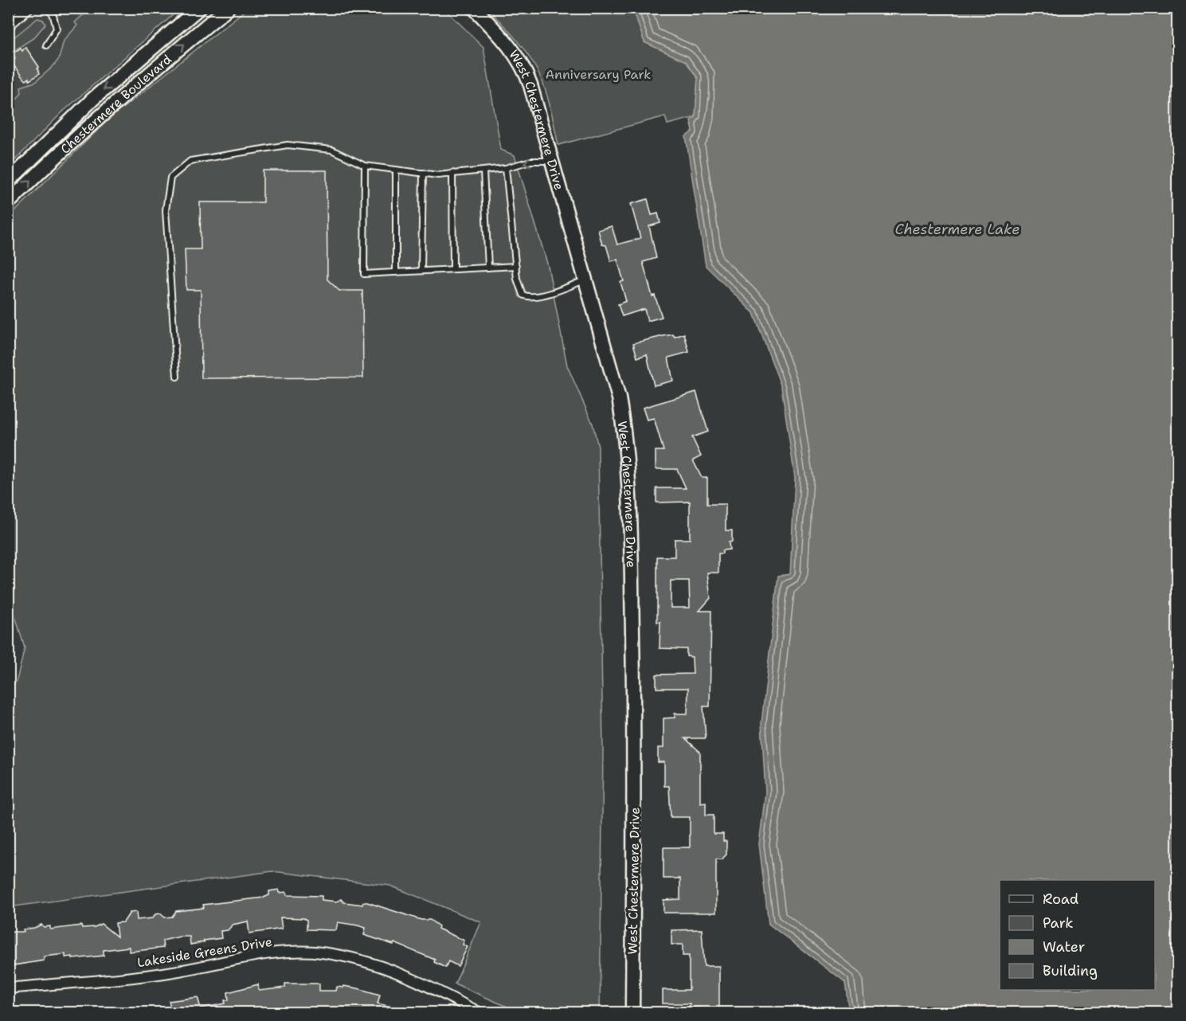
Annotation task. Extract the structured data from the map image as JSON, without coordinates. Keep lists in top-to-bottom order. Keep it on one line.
{"streets":{"street":["Chestermere Boulevard","West Chestermere Drive","Lakeside Greens Drive"]},"water":["Chestermere Lake"],"parks":["Anniversary Park"],"legend":["Road","Park","Water","Building"]}
